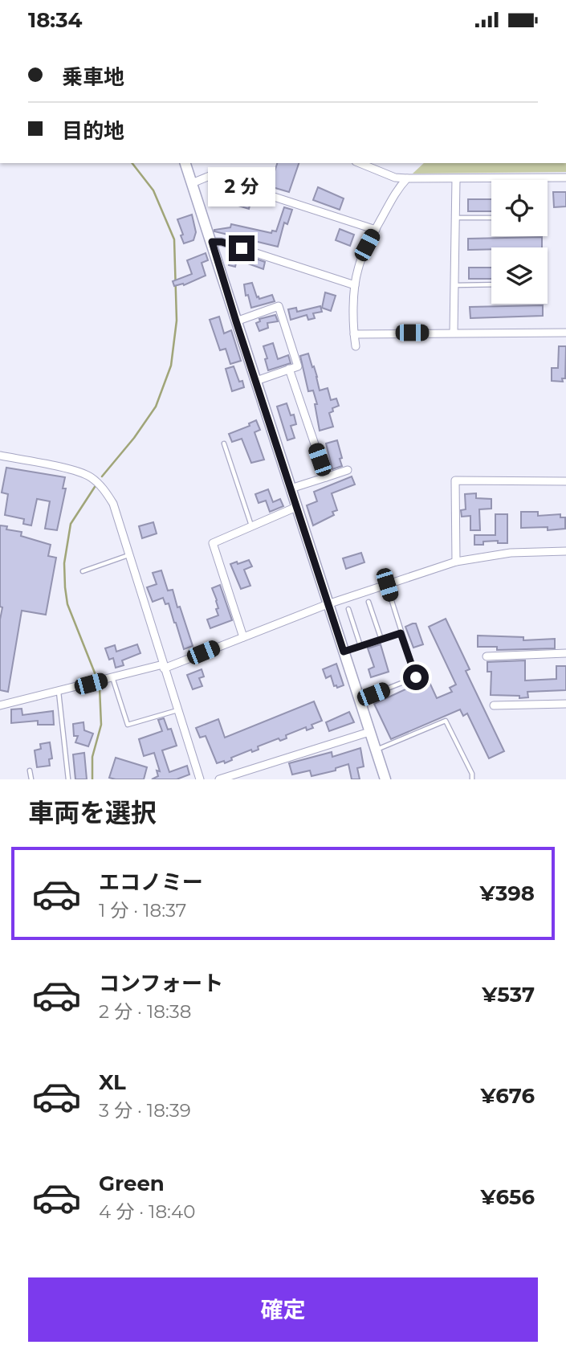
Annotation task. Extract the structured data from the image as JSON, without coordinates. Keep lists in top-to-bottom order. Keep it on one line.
{"page":{"status":"18:34","banner":["乗車地","目的地"],"bubble":"2 分","heading":"車両を選択","list":[{"name":"エコノミー","note":"1 分 · 18:37","value":"¥398"},{"name":"コンフォート","note":"2 分 · 18:38","value":"¥537"},{"name":"XL","note":"3 分 · 18:39","value":"¥676"},{"name":"Green","note":"4 分 · 18:40","value":"¥656"}],"buttons":"確定"}}
